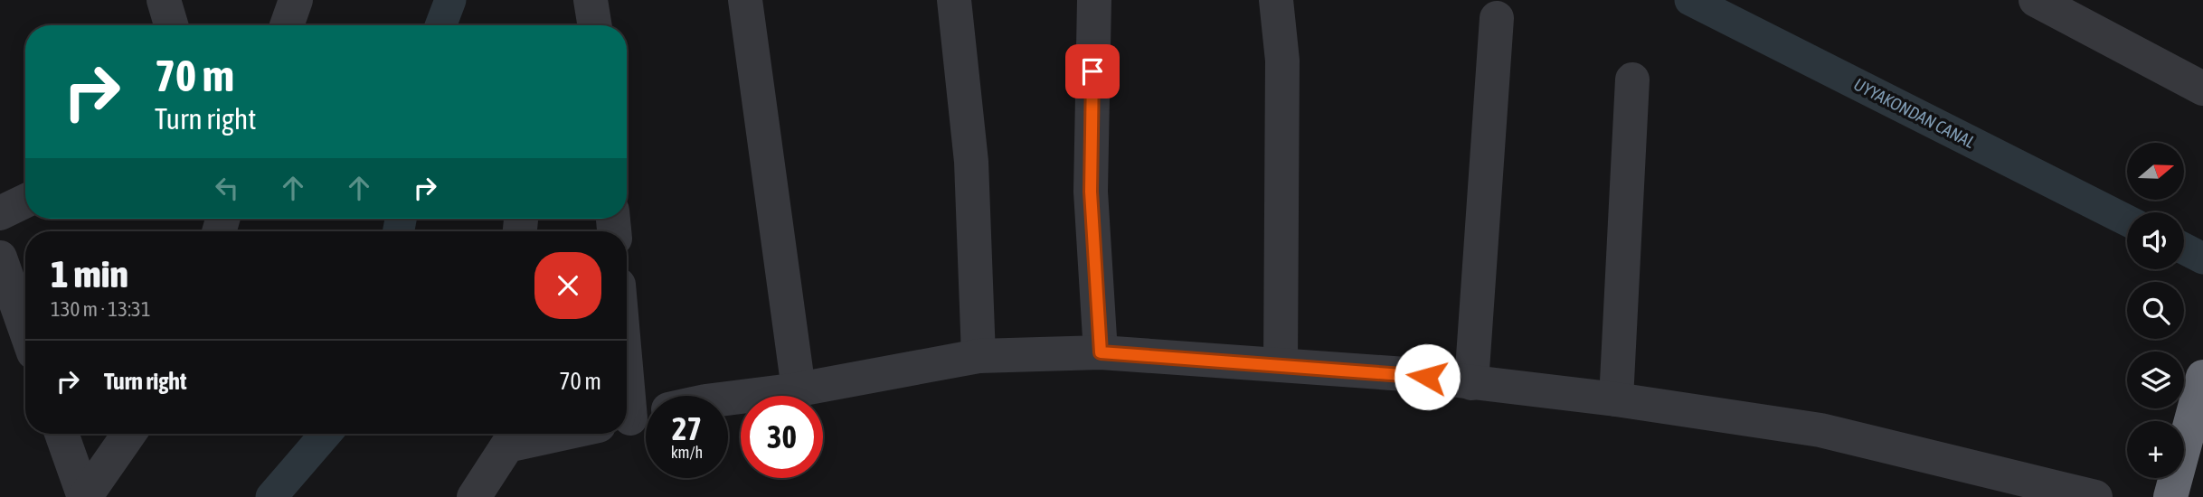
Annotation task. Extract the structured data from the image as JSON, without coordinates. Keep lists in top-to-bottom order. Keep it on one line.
{"water":["UYYAKONDAN CANAL"],"north":"right","page":{"turn":["70 m","Turn right"],"map_buttons":"+","heading":["1 min","130 m · 13:31"],"list":[{"name":"Turn right","value":"70 m"}],"speed":"27 km/h","limit":"30"}}
